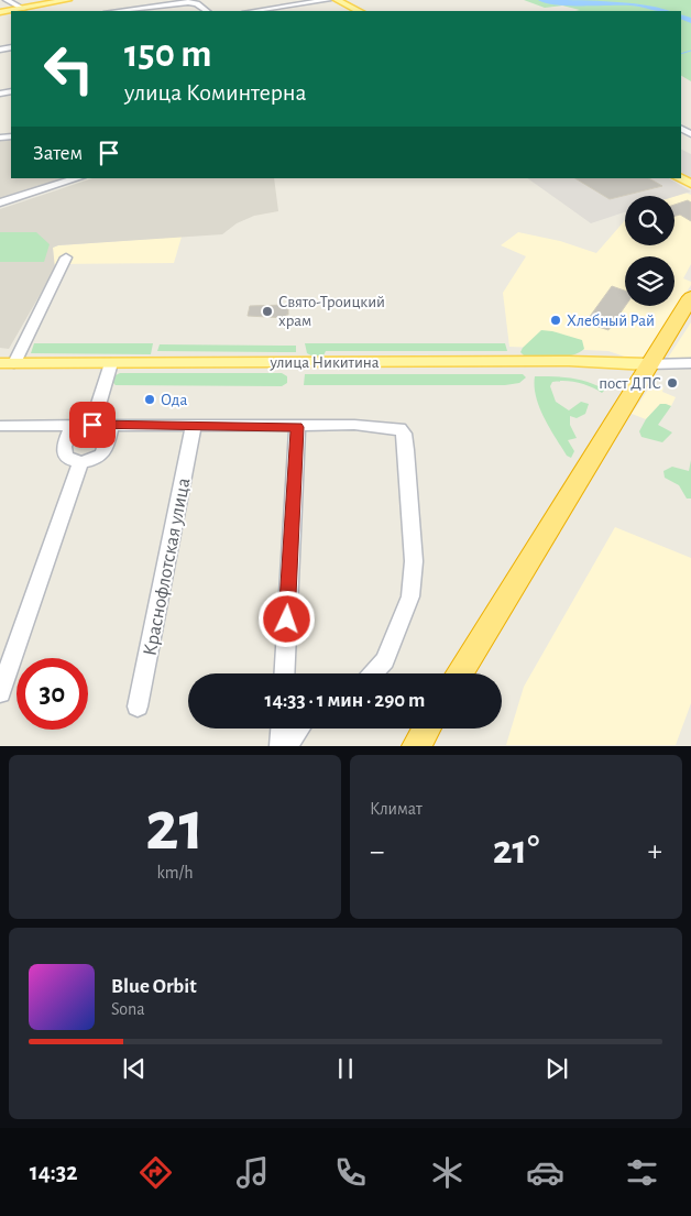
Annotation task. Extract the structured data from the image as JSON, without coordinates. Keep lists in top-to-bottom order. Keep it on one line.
{"streets":{"main road":["улица Никитина"],"street":["Краснофлотская улица"]},"places":["Свято-Троицкий храм","Хлебный Рай","пост ДПС","Ода"],"page":{"turn":["150 m","улица Коминтерна"],"then":"Затем","limit":"30","trip":"14:33 · 1 мин · 290 m","tile":[["21","km/h"],"Климат"],"heat":["−","21°","+"],"song":["Blue Orbit","Sona"],"tabs":"14:32"}}
